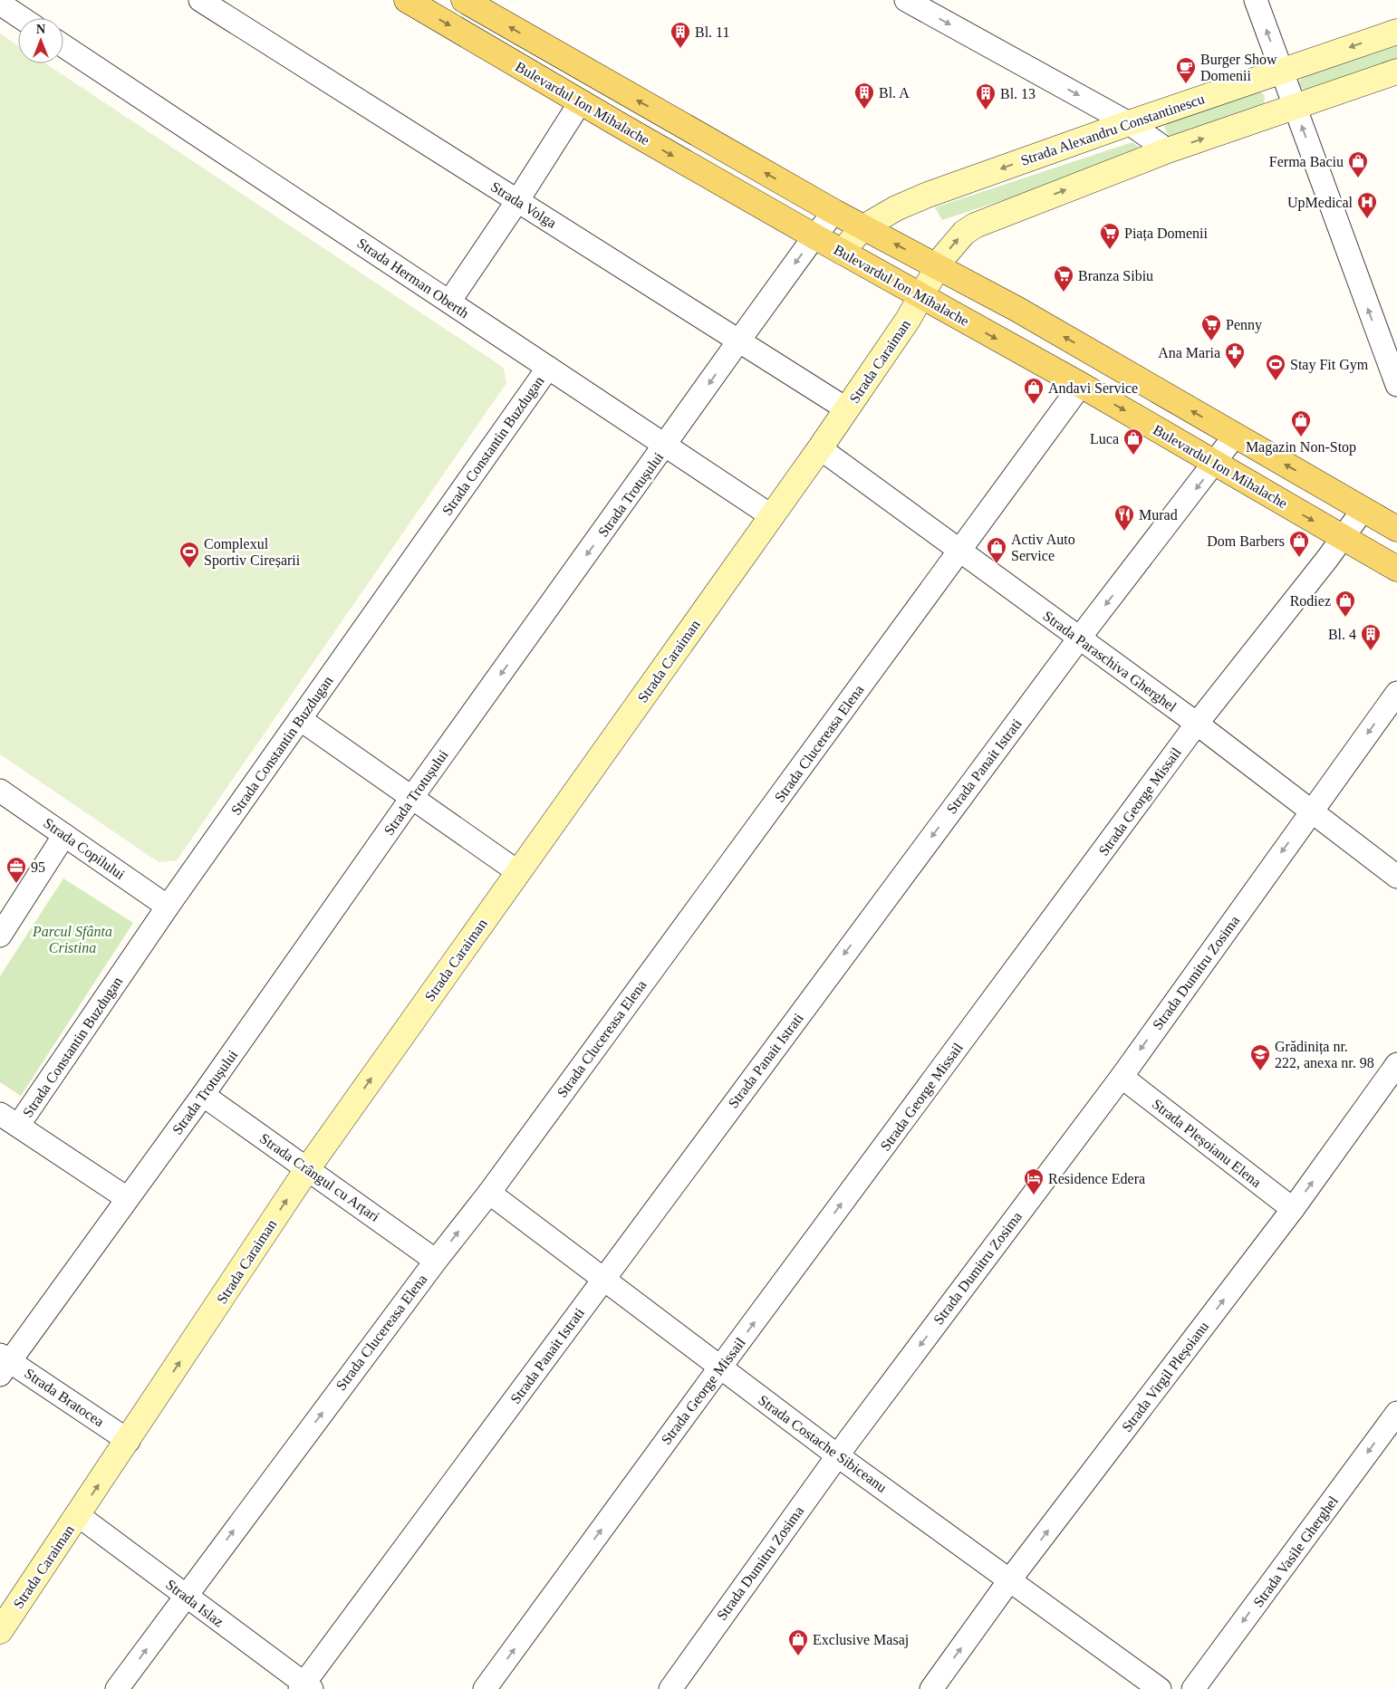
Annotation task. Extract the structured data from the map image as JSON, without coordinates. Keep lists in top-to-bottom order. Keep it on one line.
{"streets":{"main road":["Bulevardul Ion Mihalache"],"street":["Strada Alexandru Constantinescu","Strada Volga","Strada Herman Oberth","Strada Caraiman","Strada Constantin Buzdugan","Strada Trotușului","Strada Paraschiva Gherghel","Strada Clucereasa Elena","Strada Panait Istrati","Strada George Missail","Strada Copilului","Strada Dumitru Zosima","Strada Pleșoianu Elena","Strada Crângul cu Arțari","Strada Virgil Pleșoianu","Strada Bratocea","Strada Costache Sibiceanu","Strada Vasile Gherghel","Strada Islaz"]},"crossings":[["Bulevardul Ion Mihalache","Strada Alexandru Constantinescu"],["Bulevardul Ion Mihalache","Strada Caraiman"],["Bulevardul Ion Mihalache","Strada Trotușului"],["Bulevardul Ion Mihalache","Strada Clucereasa Elena"],["Bulevardul Ion Mihalache","Strada Panait Istrati"],["Bulevardul Ion Mihalache","Strada George Missail"],["Strada Volga","Strada Caraiman"],["Strada Volga","Strada Trotușului"],["Strada Herman Oberth","Strada Caraiman"],["Strada Herman Oberth","Strada Constantin Buzdugan"],["Strada Herman Oberth","Strada Trotușului"],["Strada Caraiman","Strada Paraschiva Gherghel"],["Strada Caraiman","Strada Crângul cu Arțari"],["Strada Caraiman","Strada Bratocea"],["Strada Caraiman","Strada Islaz"],["Strada Constantin Buzdugan","Strada Copilului"],["Strada Trotușului","Strada Crângul cu Arțari"],["Strada Trotușului","Strada Bratocea"],["Strada Paraschiva Gherghel","Strada Clucereasa Elena"],["Strada Paraschiva Gherghel","Strada Panait Istrati"],["Strada Paraschiva Gherghel","Strada George Missail"],["Strada Paraschiva Gherghel","Strada Dumitru Zosima"],["Strada Clucereasa Elena","Strada Crângul cu Arțari"],["Strada Clucereasa Elena","Strada Costache Sibiceanu"],["Strada Clucereasa Elena","Strada Islaz"],["Strada Panait Istrati","Strada Costache Sibiceanu"],["Strada Panait Istrati","Strada Islaz"],["Strada George Missail","Strada Costache Sibiceanu"],["Strada Dumitru Zosima","Strada Pleșoianu Elena"],["Strada Dumitru Zosima","Strada Costache Sibiceanu"],["Strada Pleșoianu Elena","Strada Virgil Pleșoianu"],["Strada Virgil Pleșoianu","Strada Costache Sibiceanu"]],"one_way":["Strada Caraiman","Strada Trotușului","Strada Clucereasa Elena","Strada Panait Istrati","Strada George Missail","Strada Dumitru Zosima","Strada Virgil Pleșoianu","Strada Vasile Gherghel"],"parks":["Parcul Sfânta Cristina"],"places":{"building":["Bl. 11","Bl. A","Bl. 13","Bl. 4"],"cafe":["Burger Show Domenii"],"shop":["Ferma Baciu","Andavi Service","Magazin Non-Stop","Luca","Dom Barbers","Activ Auto Service","Rodiez","Exclusive Masaj"],"hospital":["UpMedical"],"supermarket":["Piața Domenii","Branza Sibiu","Penny"],"pharmacy":["Ana Maria"],"sports":["Stay Fit Gym","Complexul Sportiv Cireșarii"],"restaurant":["Murad"],"office":["95"],"school or university":["Grădinița nr. 222, anexa nr. 98"],"hotel":["Residence Edera"]},"north":"top"}
